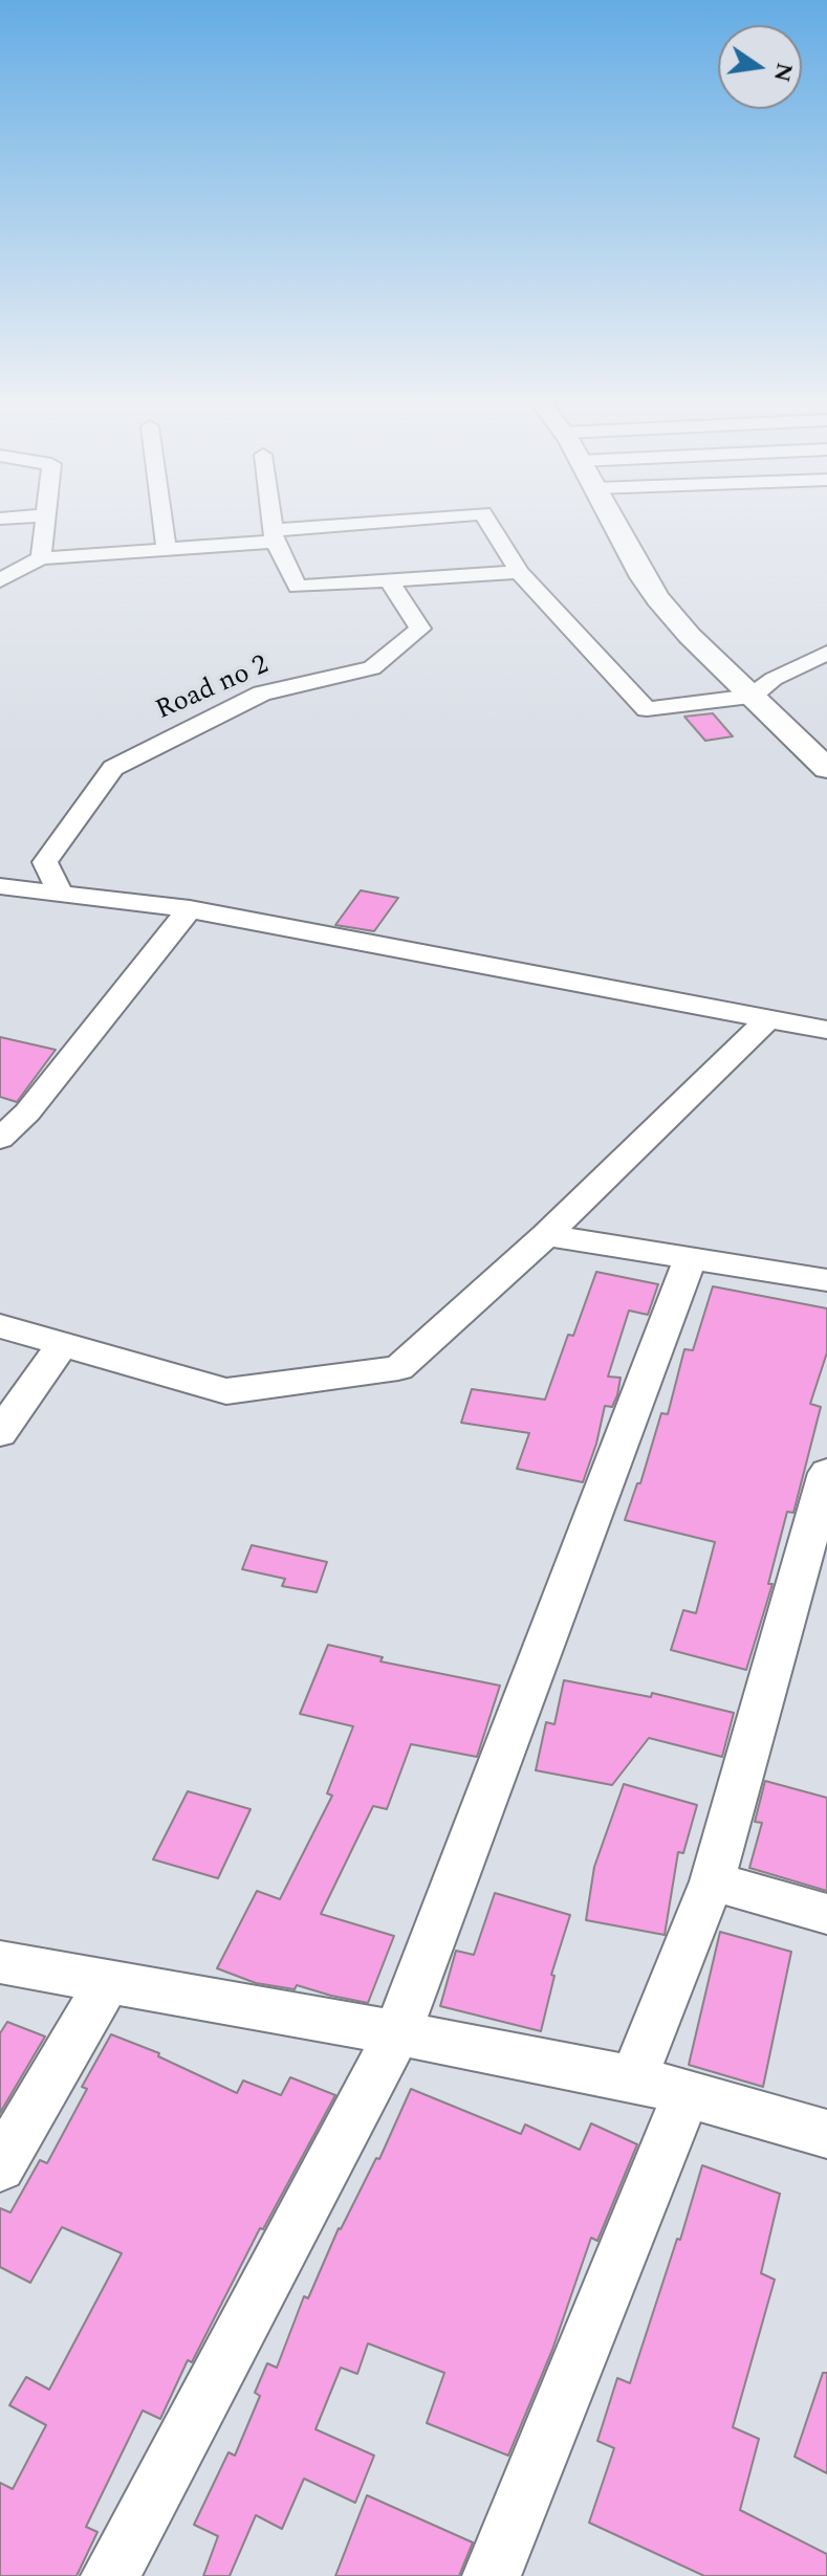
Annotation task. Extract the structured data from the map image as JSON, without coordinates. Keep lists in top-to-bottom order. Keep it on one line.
{"streets":{"street":["Road no 2"]},"north":"right"}
